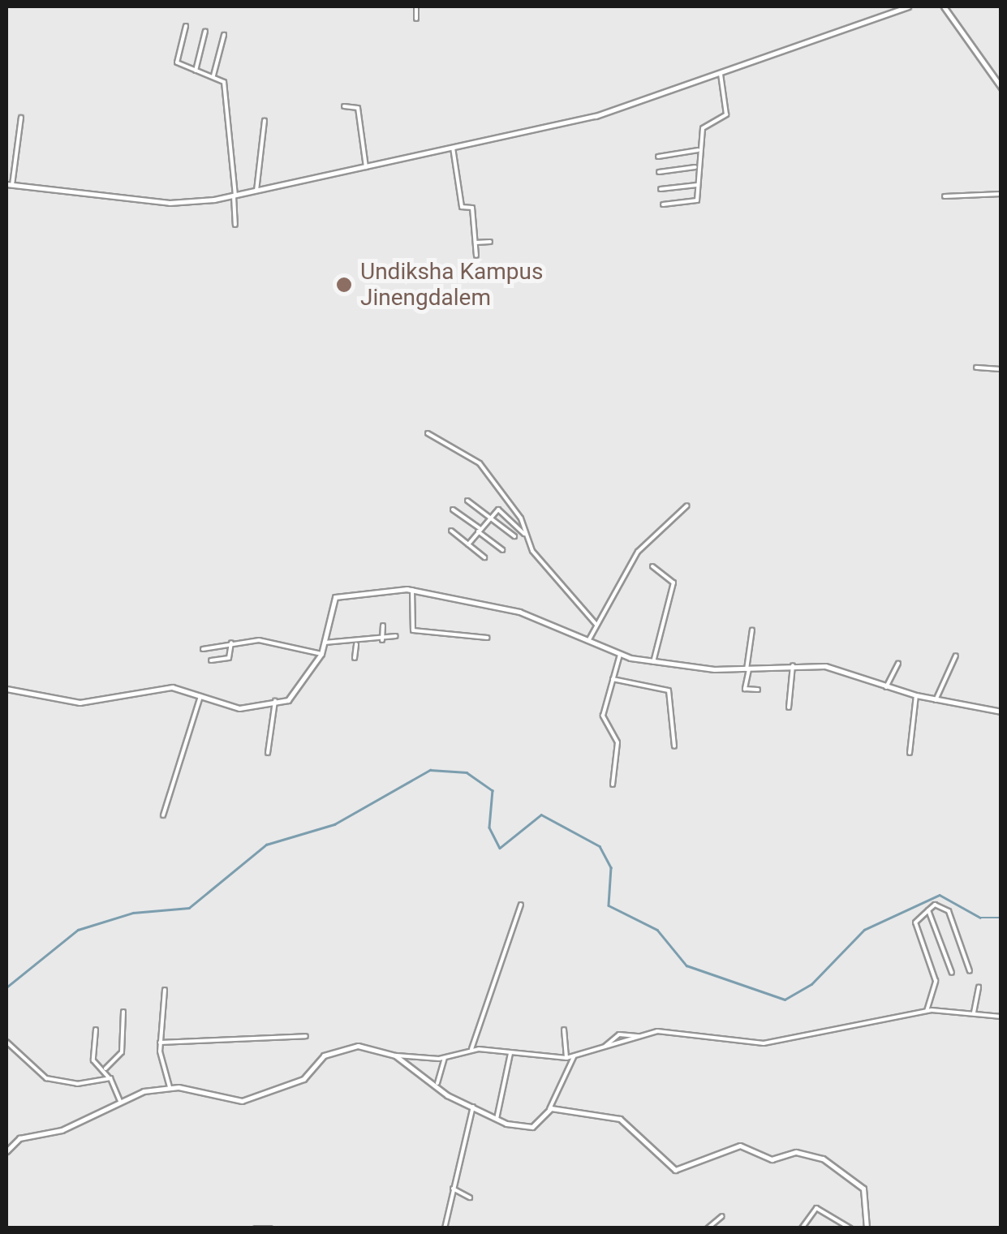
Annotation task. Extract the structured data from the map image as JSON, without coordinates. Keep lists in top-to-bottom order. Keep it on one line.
{"places":["Undiksha Kampus Jinengdalem"]}
